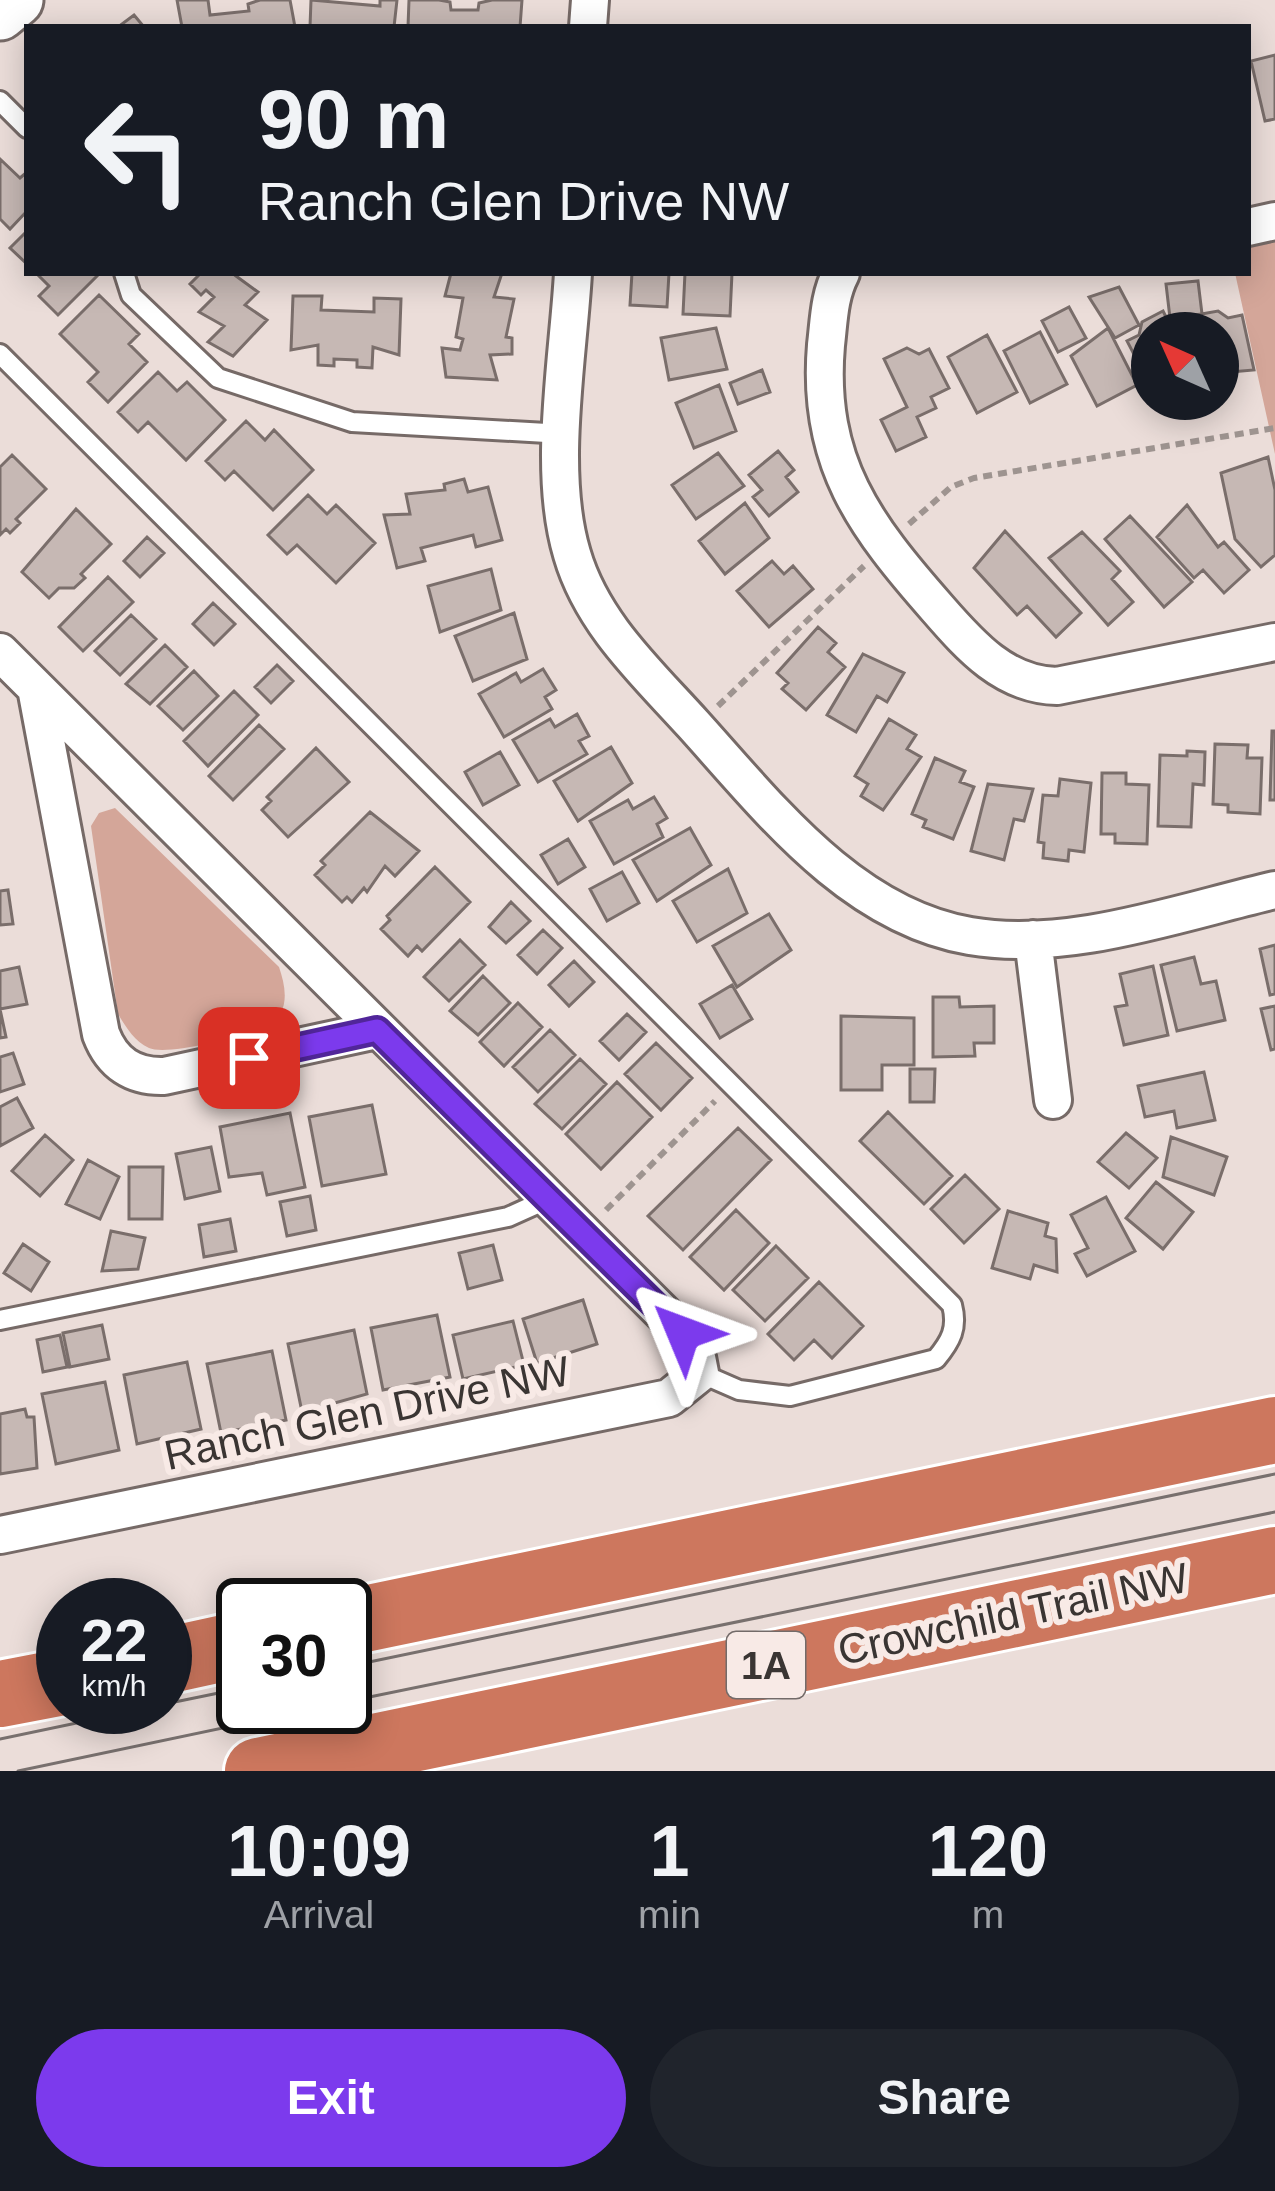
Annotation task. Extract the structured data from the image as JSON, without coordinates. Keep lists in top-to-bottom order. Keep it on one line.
{"streets":{"highway":["Crowchild Trail NW","1A"],"street":["Ranch Glen Drive NW"]},"north":"top left","page":{"turn":["90 m","Ranch Glen Drive NW"],"speed":"22 km/h","limit":"30","eta":["10:09","Arrival","1","min","120","m"],"buttons":["Exit","Share"]}}
